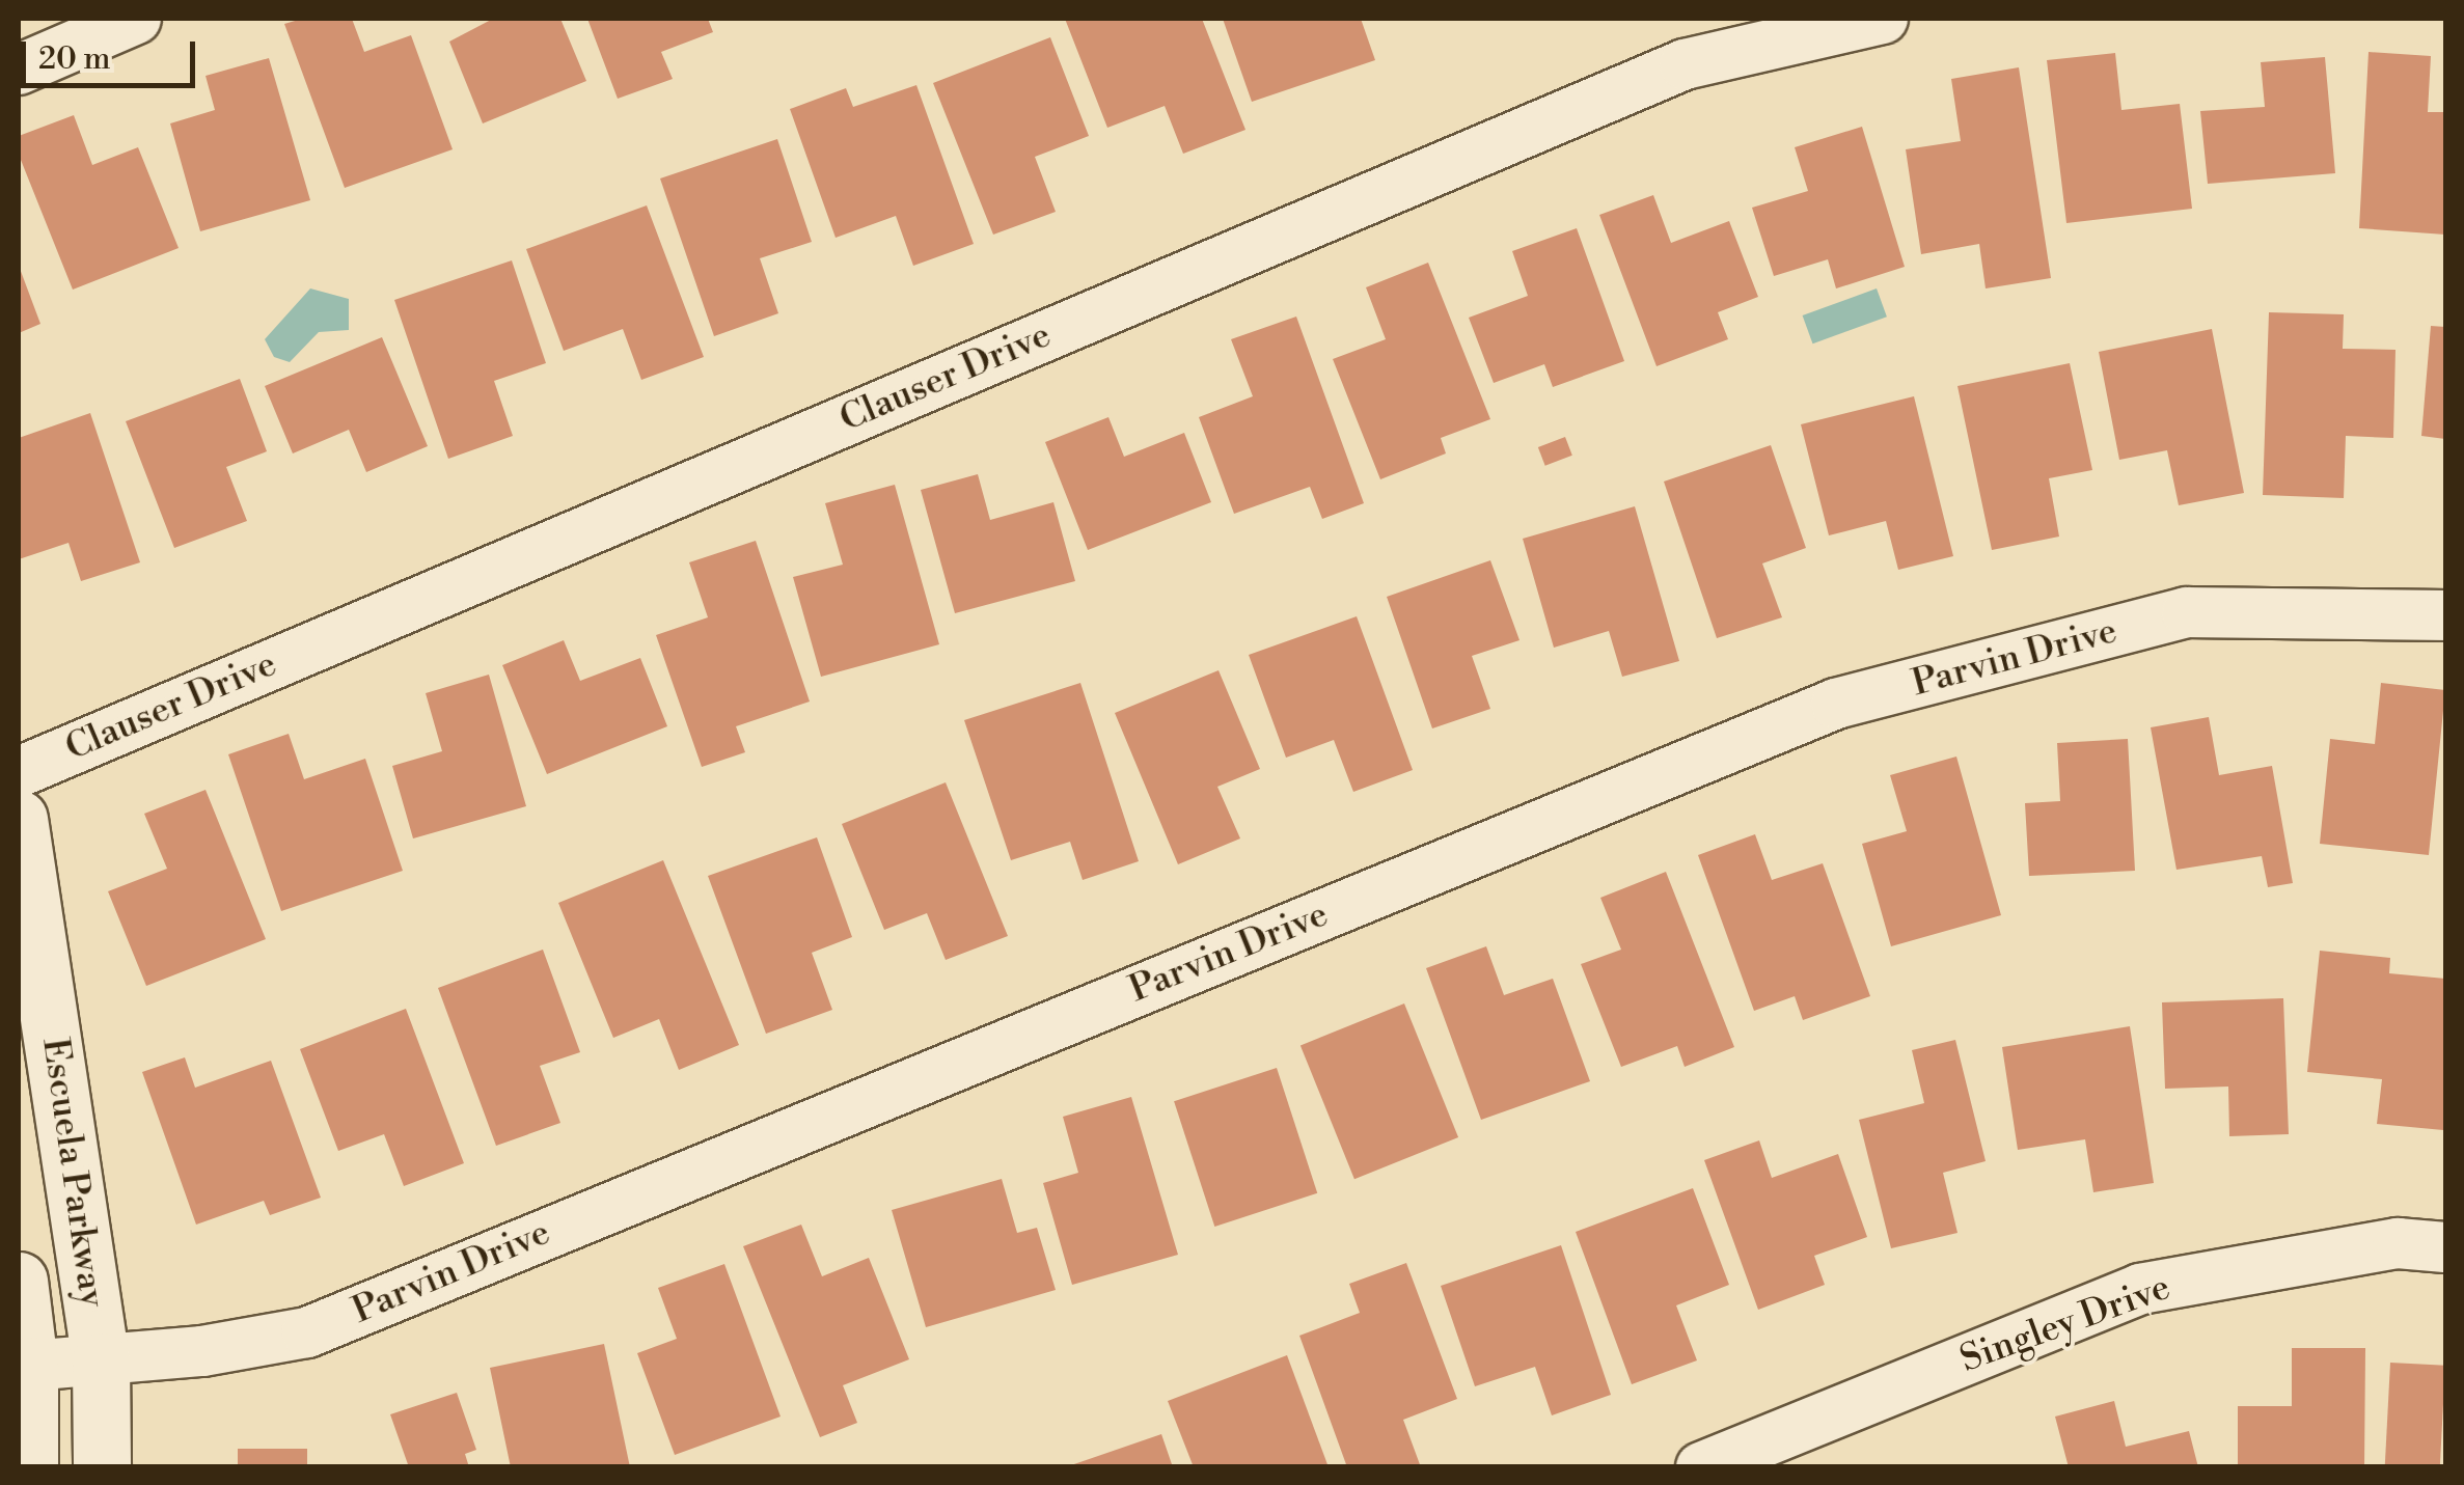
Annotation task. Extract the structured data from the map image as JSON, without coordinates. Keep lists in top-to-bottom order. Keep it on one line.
{"streets":{"street":["Clauser Drive","Parvin Drive","Escuela Parkway","Singley Drive"]},"crossings":[["Parvin Drive","Escuela Parkway"]],"scale_bar":"20 m"}
